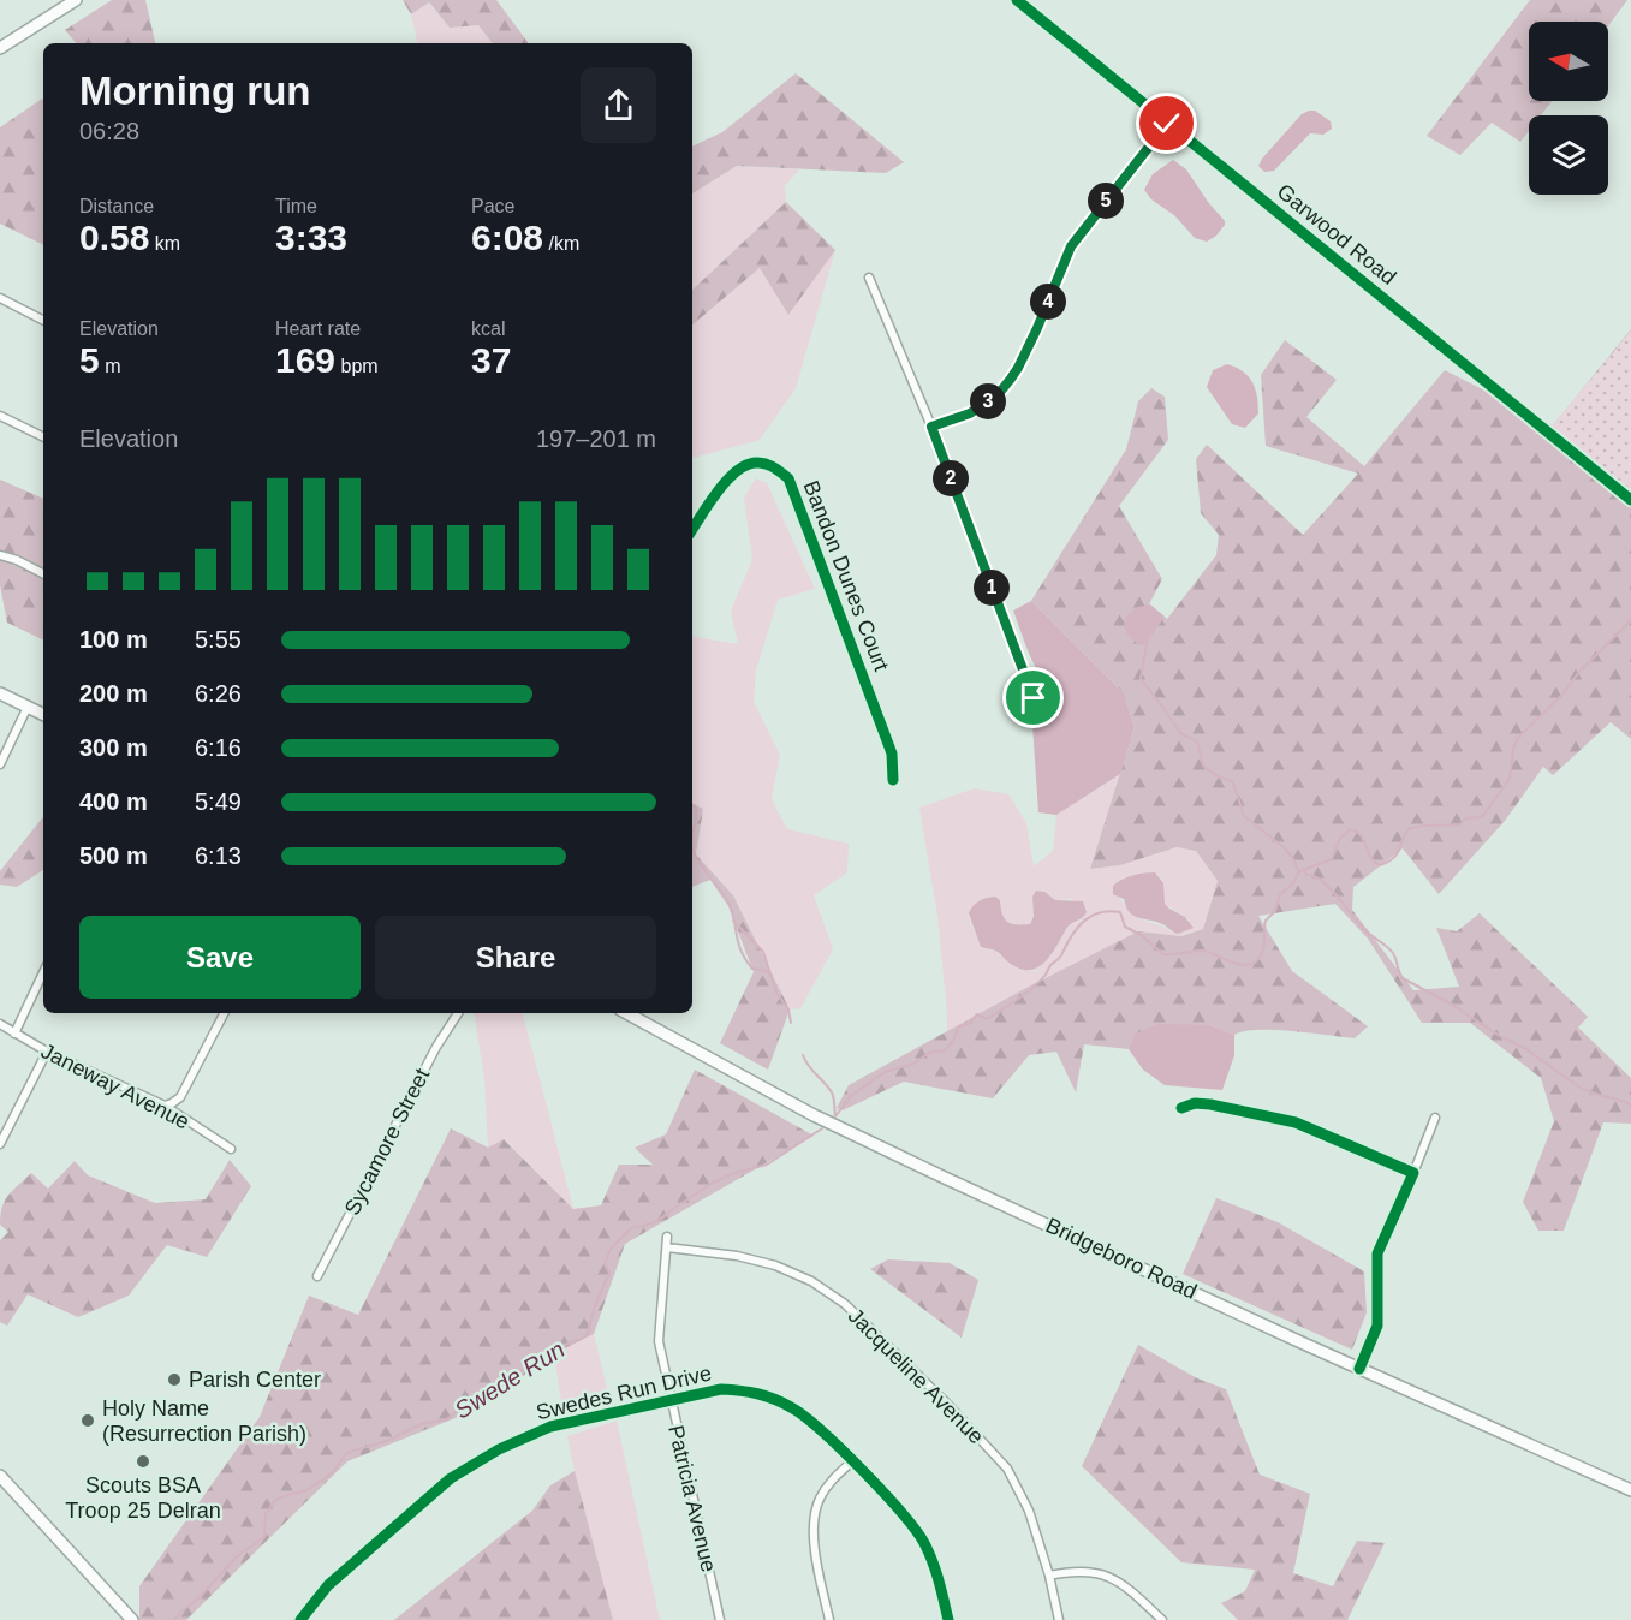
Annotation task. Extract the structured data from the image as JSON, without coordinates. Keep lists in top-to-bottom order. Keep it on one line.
{"streets":{"main road":["Bridgeboro Road"],"street":["Garwood Road","Bandon Dunes Court","Janeway Avenue","Sycamore Street","Jacqueline Avenue","Swedes Run Drive","Patricia Avenue"]},"crossings":[["Jacqueline Avenue","Patricia Avenue"],["Swedes Run Drive","Patricia Avenue"]],"water":["Swede Run"],"places":["Parish Center","Holy Name (Resurrection Parish)","Scouts BSA Troop 25 Delran"],"north":"left","page":{"heading":["Morning run","06:28"],"stats":[["Distance","0.58 km"],["Time","3:33"],["Pace","6:08 /km"],["Elevation","5 m"],["Heart rate","169 bpm"],["kcal","37"]],"pins":["5","4","3","2","1"],"chart":["Elevation","197–201 m"],"list":[{"name":"100 m","note":"5:55"},{"name":"200 m","note":"6:26"},{"name":"300 m","note":"6:16"},{"name":"400 m","note":"5:49"},{"name":"500 m","note":"6:13"}],"buttons":["Save","Share"]}}
